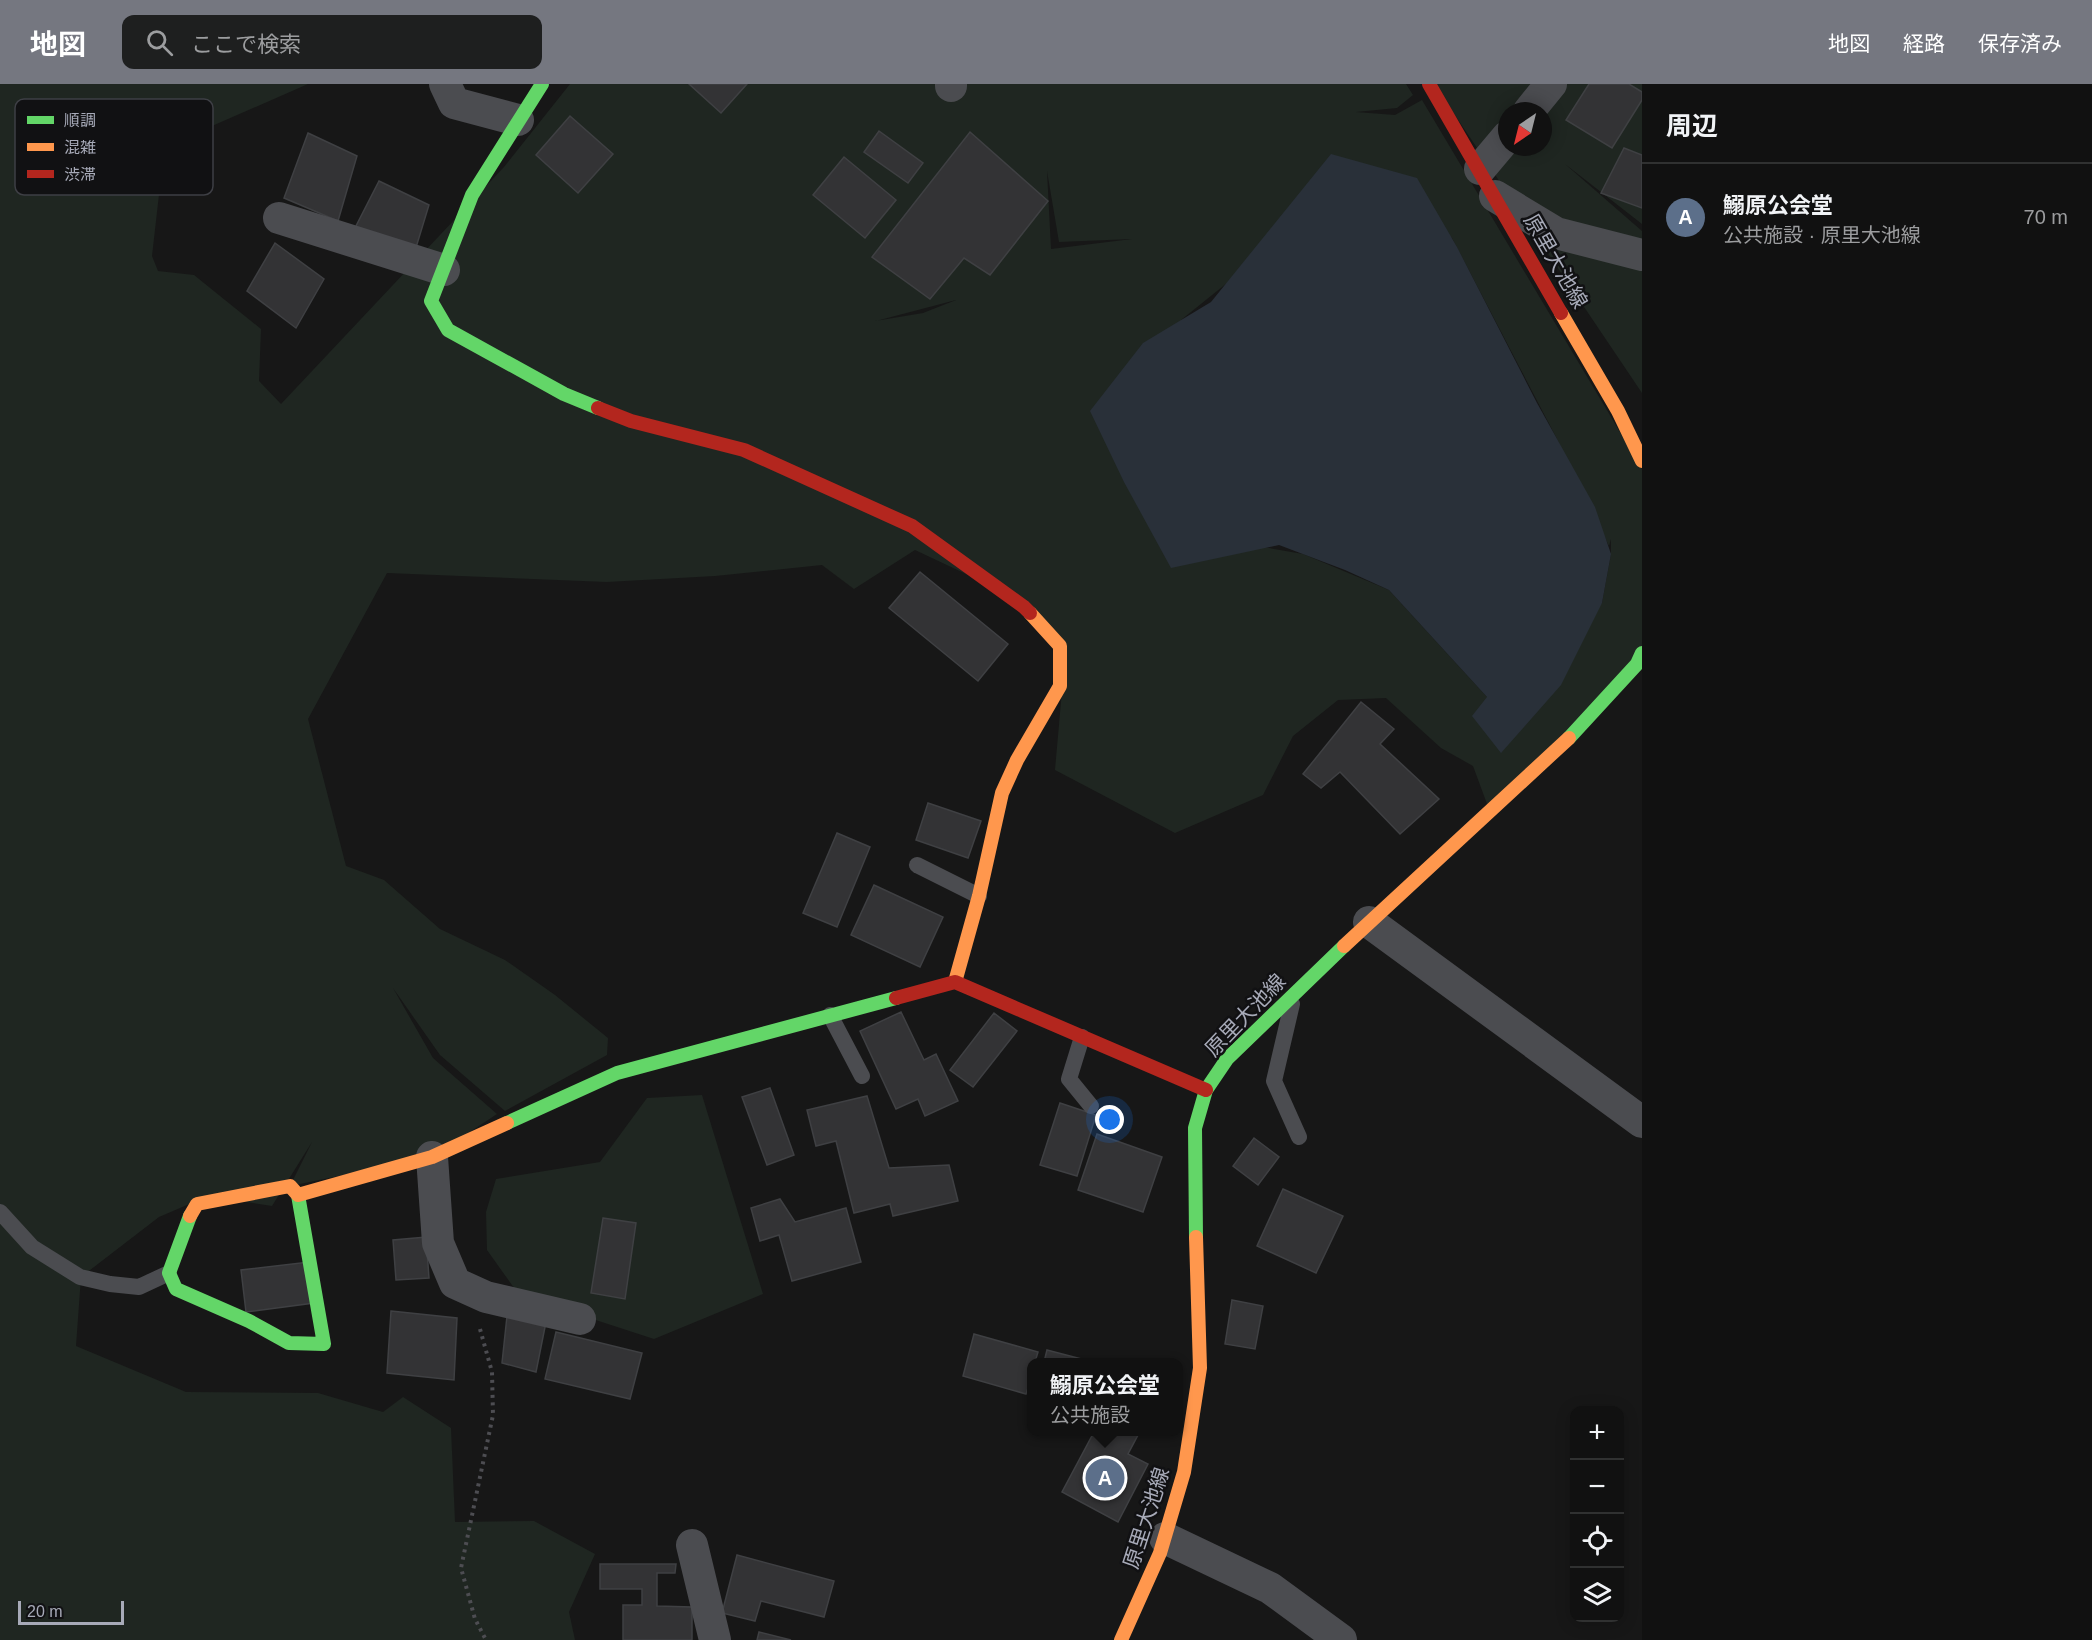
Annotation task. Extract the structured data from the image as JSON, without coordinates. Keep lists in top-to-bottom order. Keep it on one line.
{"streets":{"street":["原里大池線"]},"legend":["順調","混雑","渋滞"],"scale_bar":"20 m","north":"bottom left","page":{"header":"地図","search":"ここで検索","nav":["地図","経路","保存済み"],"heading":"周辺","list":[{"mark":"A","name":"鰯原公会堂","note":"公共施設 · 原里大池線","value":"70 m"}],"popup":["鰯原公会堂","公共施設"],"map_buttons":["+","−"],"pins":"A","scale":"20 m"}}
